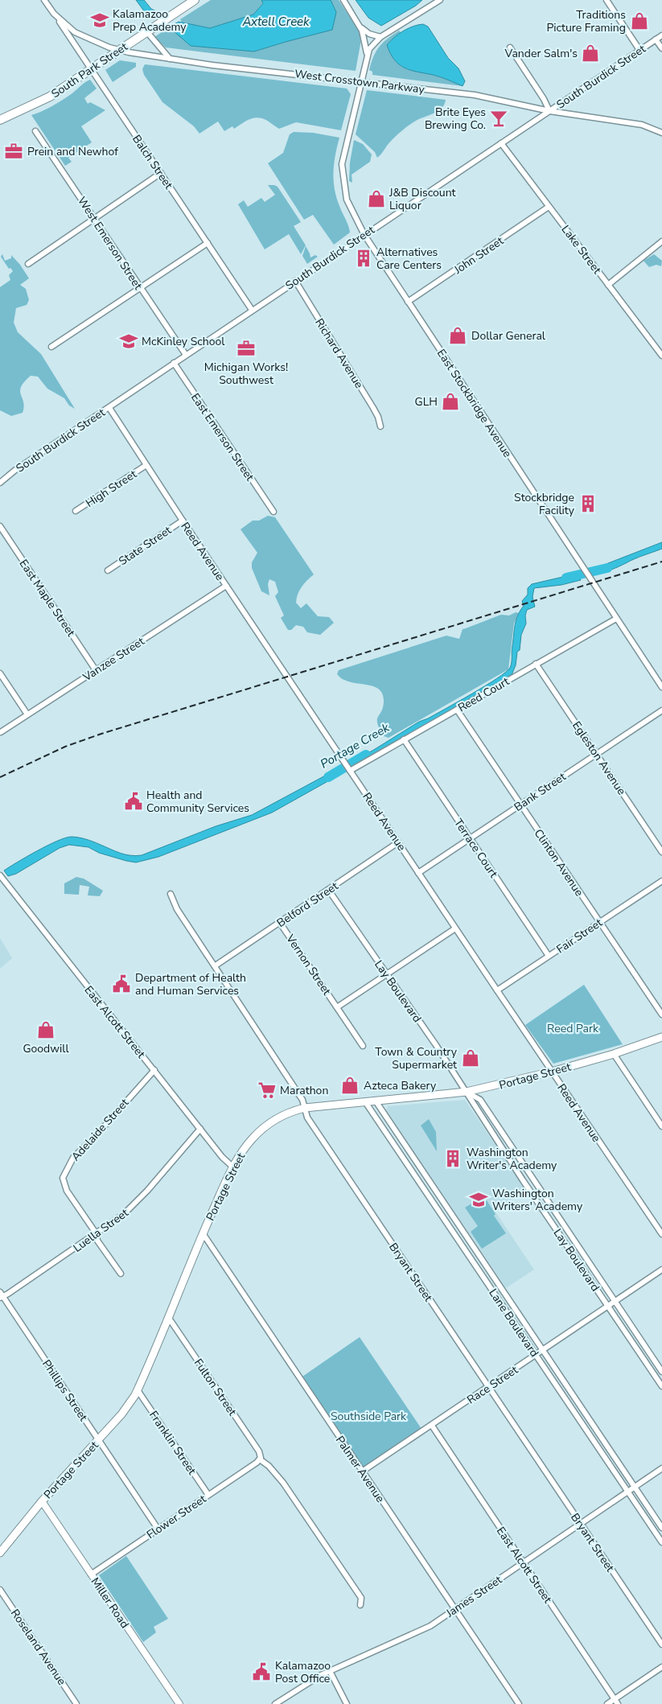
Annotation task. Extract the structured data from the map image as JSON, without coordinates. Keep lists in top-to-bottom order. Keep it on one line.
{"streets":{"main road":["South Park Street","Portage Street"],"street":["South Burdick Street","West Crosstown Parkway","Balch Street","West Emerson Street","Lake Street","John Street","Richard Avenue","East Stockbridge Avenue","East Emerson Street","High Street","State Street","Reed Avenue","East Maple Street","Vanzee Street","Reed Court","Egleston Avenue","Bank Street","Terrace Court","Clinton Avenue","Belford Street","Fair Street","Vernon Street","Lay Boulevard","East Alcott Street","Adelaide Street","Luella Street","Bryant Street","Lane Boulevard","Race Street","Fulton Street","Phillips Street","Franklin Street","Palmer Avenue","Flower Street","James Street","Miller Road","Roseland Avenue"]},"crossings":[["South Park Street","West Crosstown Parkway"],["South Park Street","Balch Street"],["South Burdick Street","West Crosstown Parkway"],["South Burdick Street","Balch Street"],["South Burdick Street","West Emerson Street"],["South Burdick Street","Lake Street"],["South Burdick Street","Richard Avenue"],["South Burdick Street","East Stockbridge Avenue"],["South Burdick Street","East Emerson Street"],["South Burdick Street","Reed Avenue"],["West Crosstown Parkway","Balch Street"],["West Crosstown Parkway","East Stockbridge Avenue"],["Lake Street","John Street"],["John Street","East Stockbridge Avenue"],["East Stockbridge Avenue","Reed Court"],["High Street","Reed Avenue"],["State Street","Reed Avenue"],["Reed Avenue","Vanzee Street"],["Reed Avenue","Reed Court"],["Reed Avenue","Bank Street"],["Reed Avenue","Belford Street"],["Reed Avenue","Fair Street"],["Reed Avenue","Portage Street"],["East Maple Street","Vanzee Street"],["Reed Court","Egleston Avenue"],["Reed Court","Terrace Court"],["Reed Court","Clinton Avenue"],["Egleston Avenue","Bank Street"],["Bank Street","Terrace Court"],["Bank Street","Clinton Avenue"],["Terrace Court","Fair Street"],["Clinton Avenue","Fair Street"],["Belford Street","Vernon Street"],["Belford Street","Lay Boulevard"],["Belford Street","Bryant Street"],["Lay Boulevard","Portage Street"],["Lay Boulevard","Race Street"],["East Alcott Street","Portage Street"],["East Alcott Street","Adelaide Street"],["East Alcott Street","Luella Street"],["East Alcott Street","Race Street"],["East Alcott Street","James Street"],["Portage Street","Bryant Street"],["Portage Street","Lane Boulevard"],["Portage Street","Fulton Street"],["Portage Street","Phillips Street"],["Portage Street","Franklin Street"],["Portage Street","Palmer Avenue"],["Portage Street","Miller Road"],["Adelaide Street","Luella Street"],["Luella Street","Phillips Street"],["Bryant Street","Race Street"],["Bryant Street","James Street"],["Lane Boulevard","Race Street"],["Lane Boulevard","James Street"],["Race Street","Palmer Avenue"],["Fulton Street","Flower Street"],["Phillips Street","Flower Street"],["Franklin Street","Flower Street"],["Palmer Avenue","James Street"],["Flower Street","Miller Road"]],"water":["Axtell Creek","Portage Creek"],"parks":["Reed Park","Southside Park"],"places":{"school or university":["Kalamazoo Prep Academy","McKinley School","Washington Writers' Academy"],"shop":["Traditions Picture Framing","Vander Salm's","J&B Discount Liquor","Dollar General","GLH","Goodwill","Town & Country Supermarket","Azteca Bakery"],"bar":["Brite Eyes Brewing Co."],"office":["Prein and Newhof","Michigan Works! Southwest"],"building":["Alternatives Care Centers","Stockbridge Facility","Washington Writer's Academy"],"public building":["Health and Community Services","Department of Health and Human Services","Kalamazoo Post Office"],"supermarket":["Marathon"]}}
